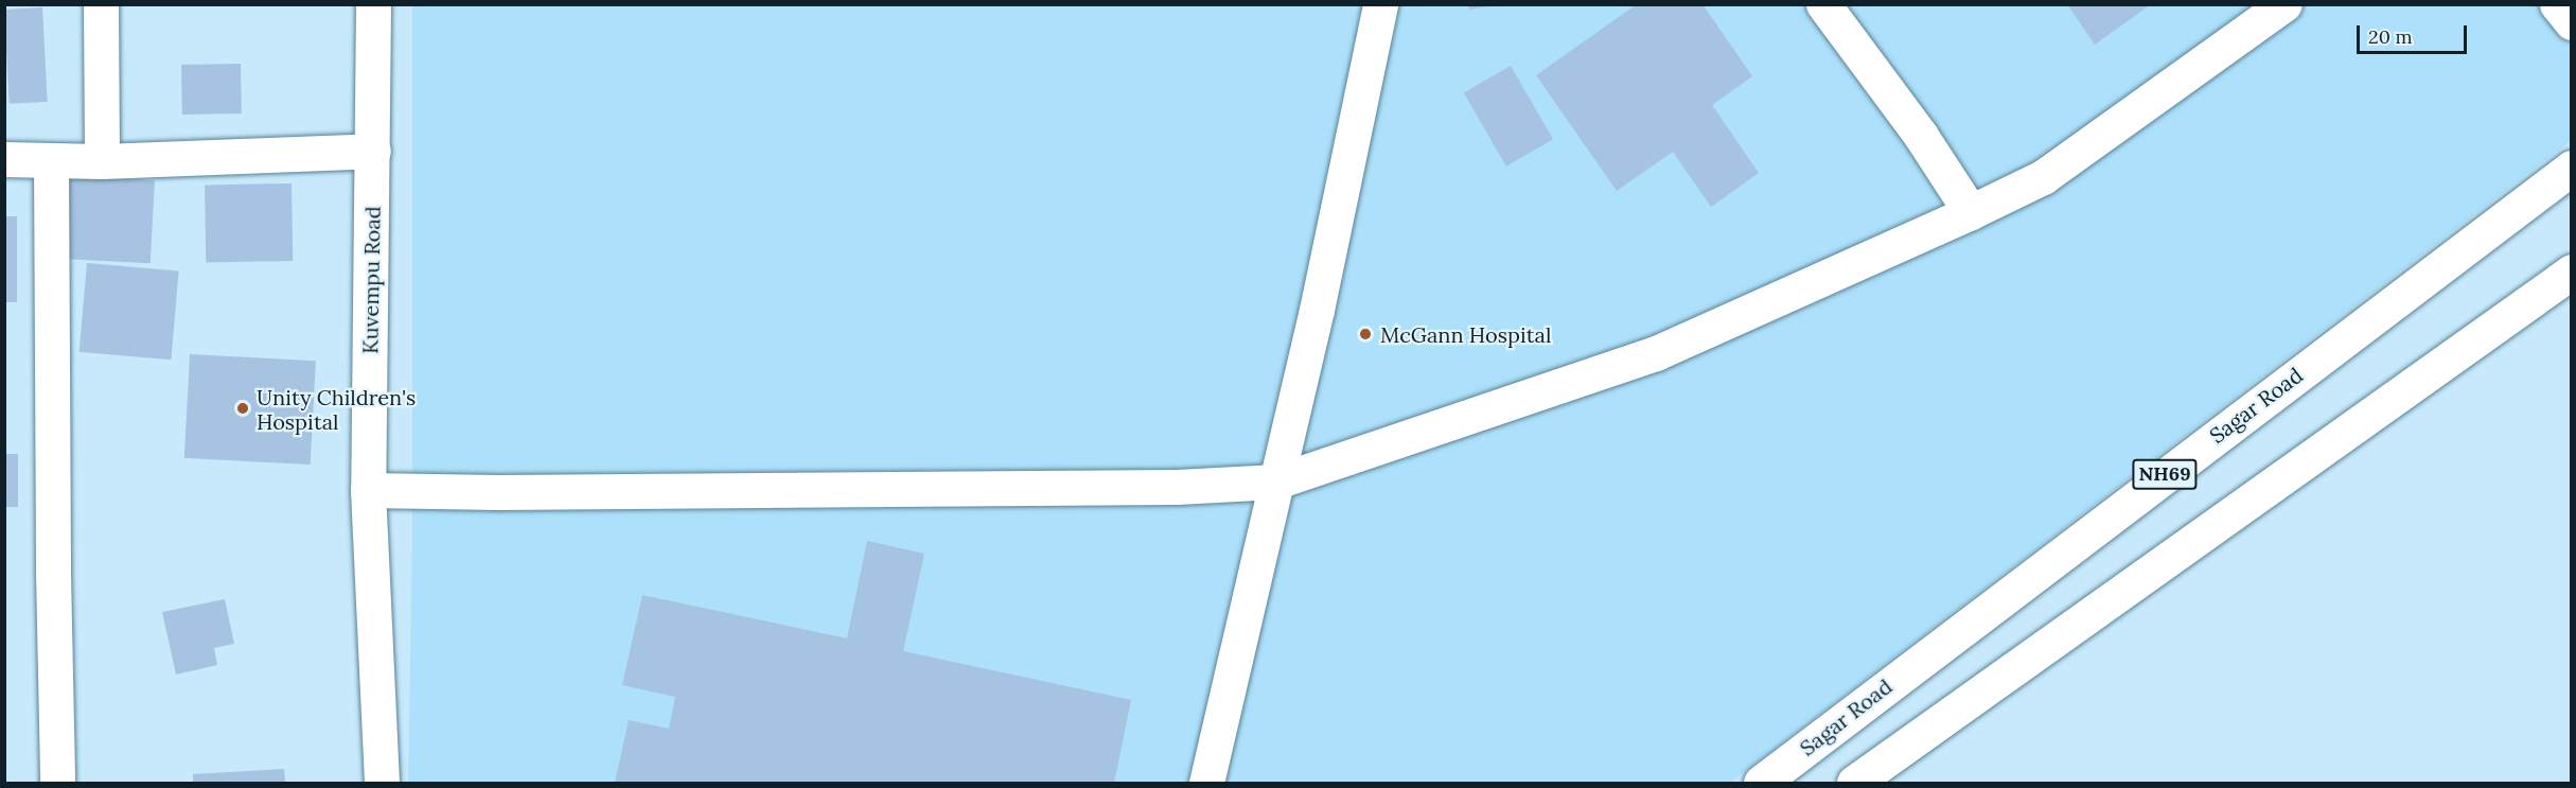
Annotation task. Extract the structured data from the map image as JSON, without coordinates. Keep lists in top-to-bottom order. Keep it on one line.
{"streets":{"main road":["Kuvempu Road","Sagar Road","NH69"]},"places":["McGann Hospital","Unity Children's Hospital"],"scale_bar":"20 m"}
